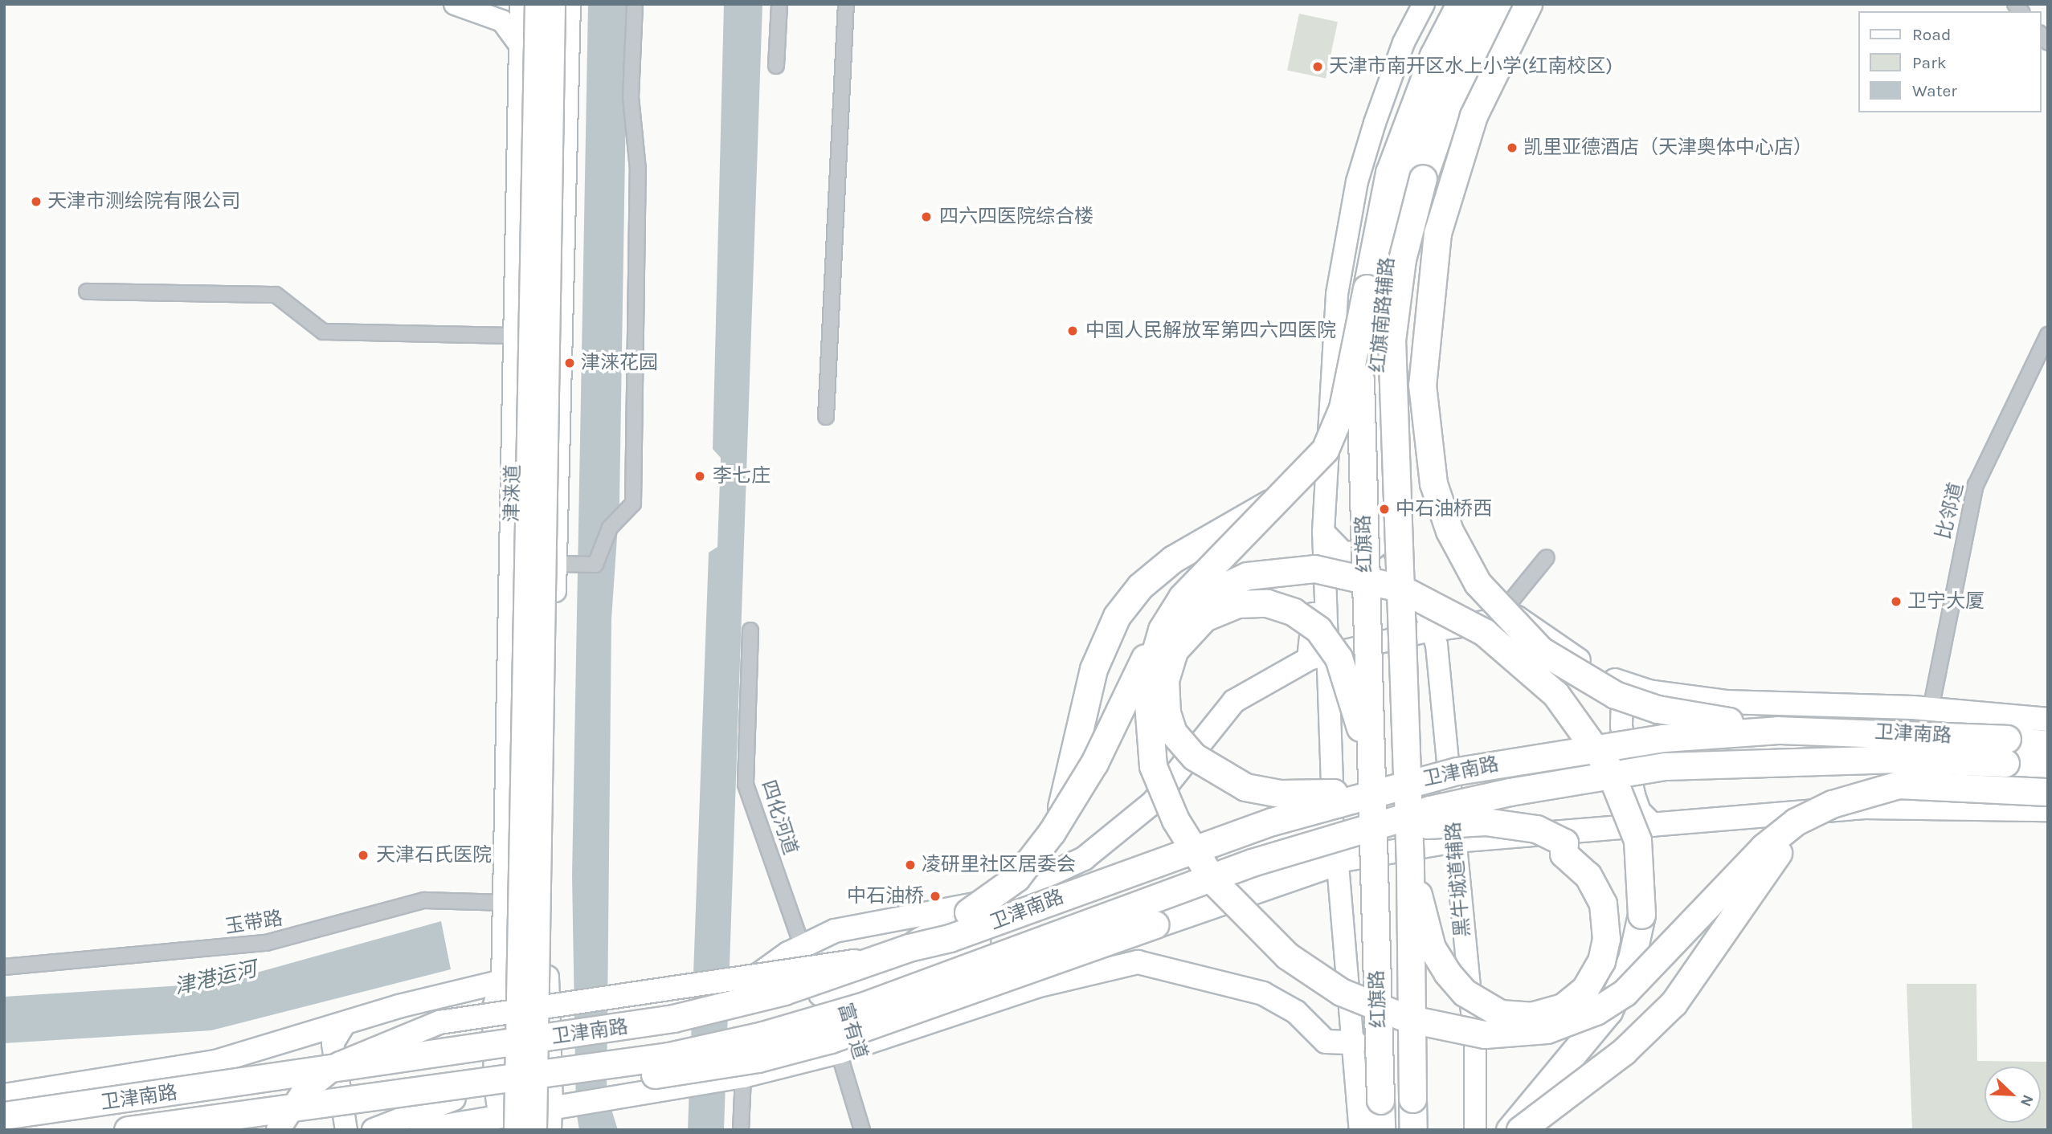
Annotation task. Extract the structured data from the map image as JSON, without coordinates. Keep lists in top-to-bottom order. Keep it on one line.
{"streets":{"highway":["红旗路","卫津南路"],"main road":["红旗南路辅路","津涞道","黑牛城道辅路"],"street":["比邻道","四化河道","玉带路","富有道"]},"crossings":[["红旗南路辅路","黑牛城道辅路"],["津涞道","玉带路"],["红旗路","卫津南路"],["四化河道","富有道"]],"water":["津港运河"],"places":["天津市南开区水上小学(红南校区)","凯里亚德酒店（天津奥体中心店）","天津市测绘院有限公司","四六四医院综合楼","中国人民解放军第四六四医院","津涞花园","李七庄","中石油桥西","卫宁大厦","天津石氏医院","凌研里社区居委会","中石油桥"],"legend":["Road","Park","Water"],"north":"bottom right"}
